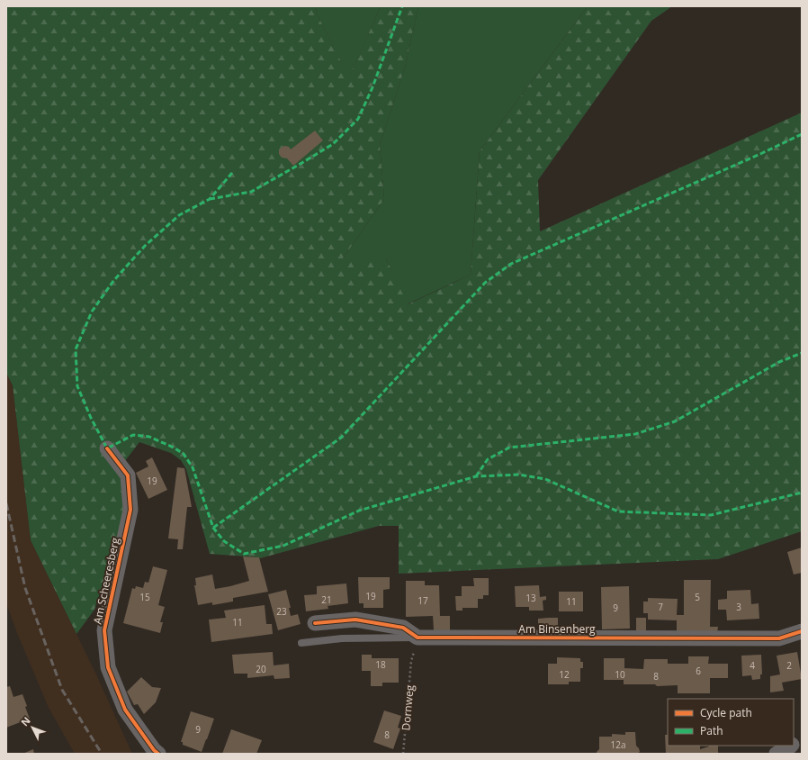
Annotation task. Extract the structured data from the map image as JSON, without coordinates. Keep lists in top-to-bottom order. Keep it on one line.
{"streets":{"street":["Am Scheeresberg","Am Binsenberg"],"path":["Dornweg"]},"house_numbers":["19","19","15","5","13","21","17","11","7","3","9","23","11","18","4","2","20","6","12","10","8","9","8","12a"],"legend":["Cycle path","Path"],"north":"top left"}
